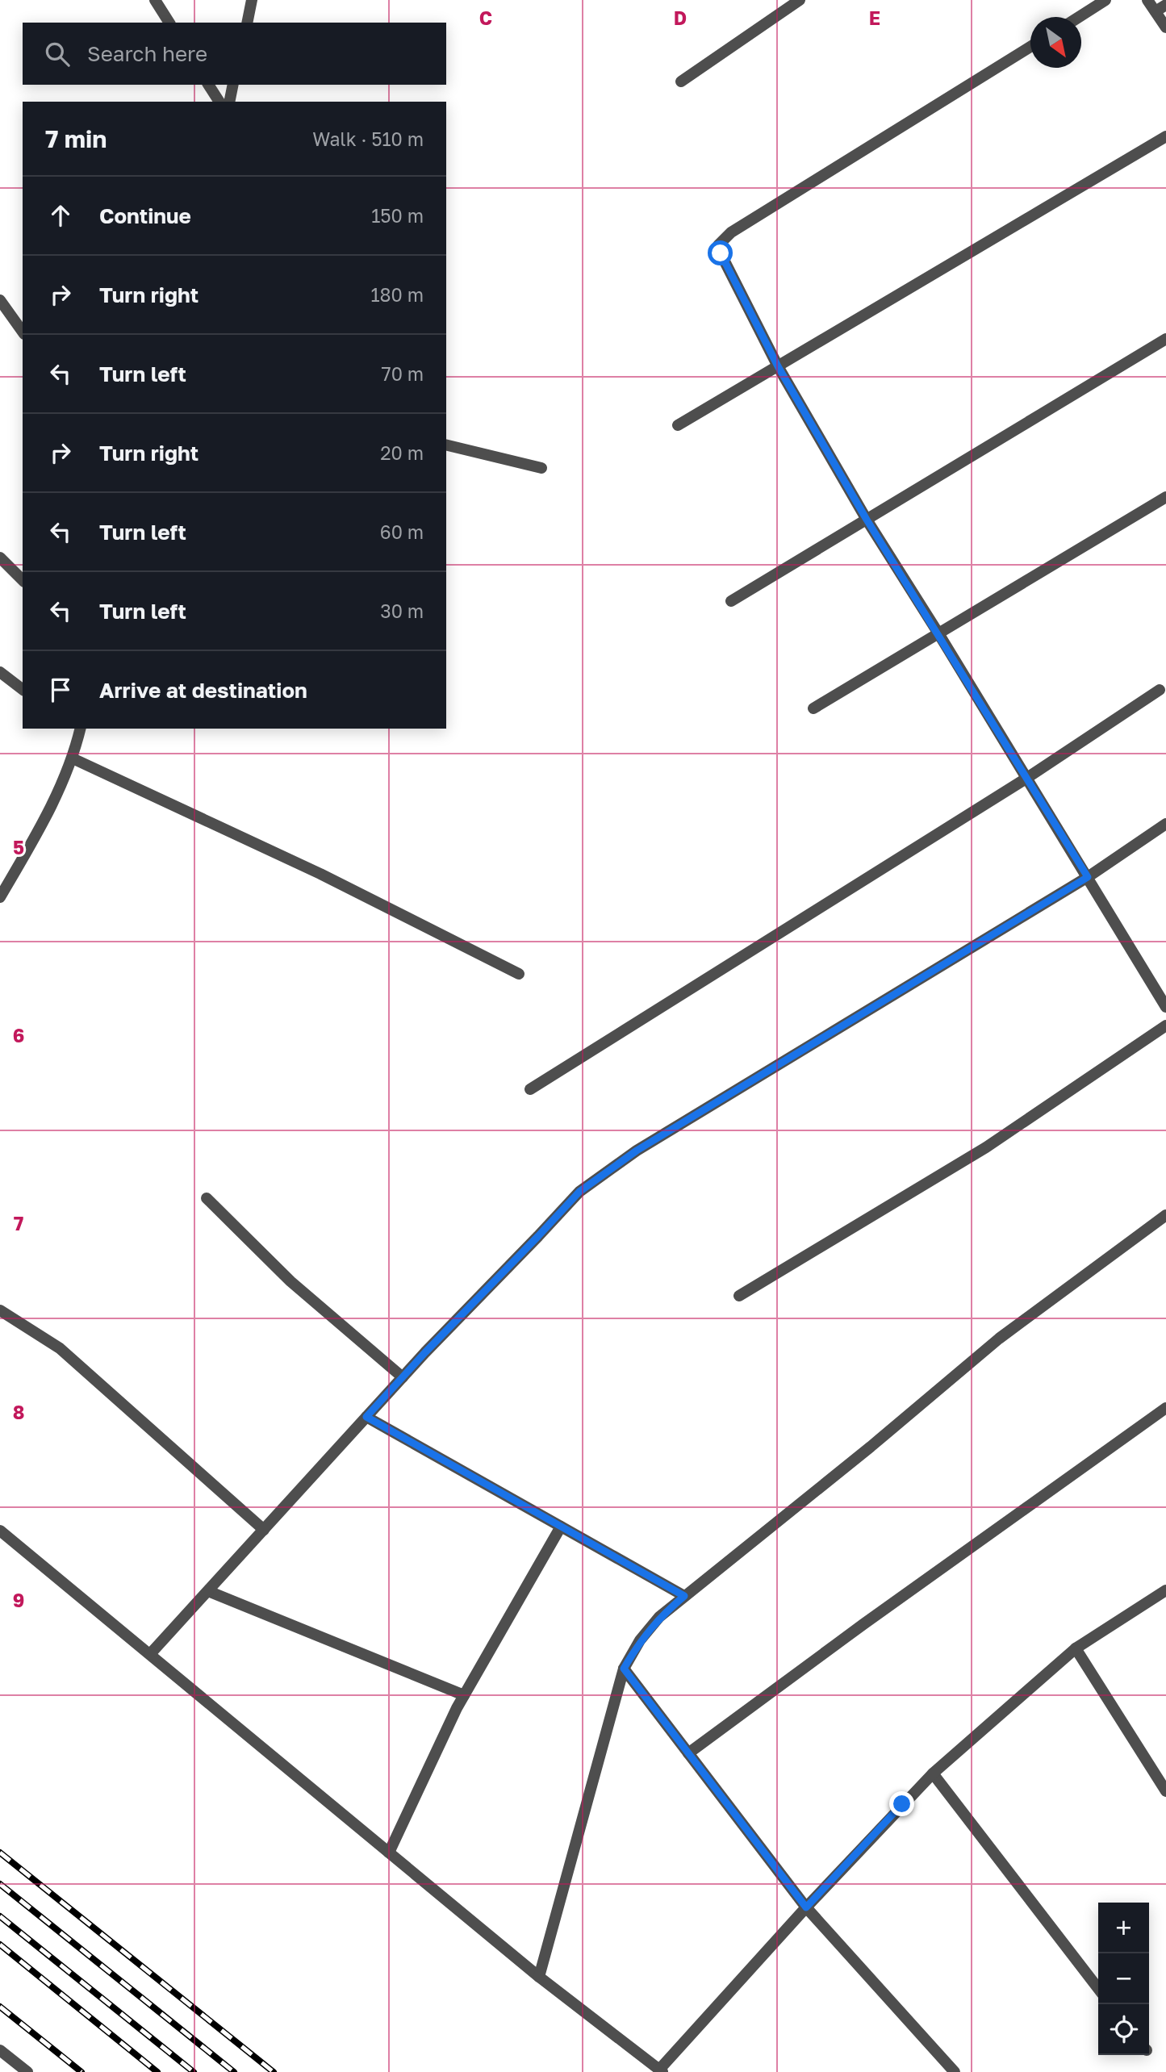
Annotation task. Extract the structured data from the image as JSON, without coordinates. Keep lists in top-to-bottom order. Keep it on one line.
{"north":"bottom right","page":{"search":"Search here","heading":["7 min","Walk · 510 m"],"list":[["Continue","150 m"],["Turn right","180 m"],["Turn left","70 m"],["Turn right","20 m"],["Turn left","60 m"],["Turn left","30 m"],"Arrive at destination"],"map_buttons":["+","−"]},"grid":{"columns":["C","D","E"],"rows":["5","6","7","8","9"]}}
